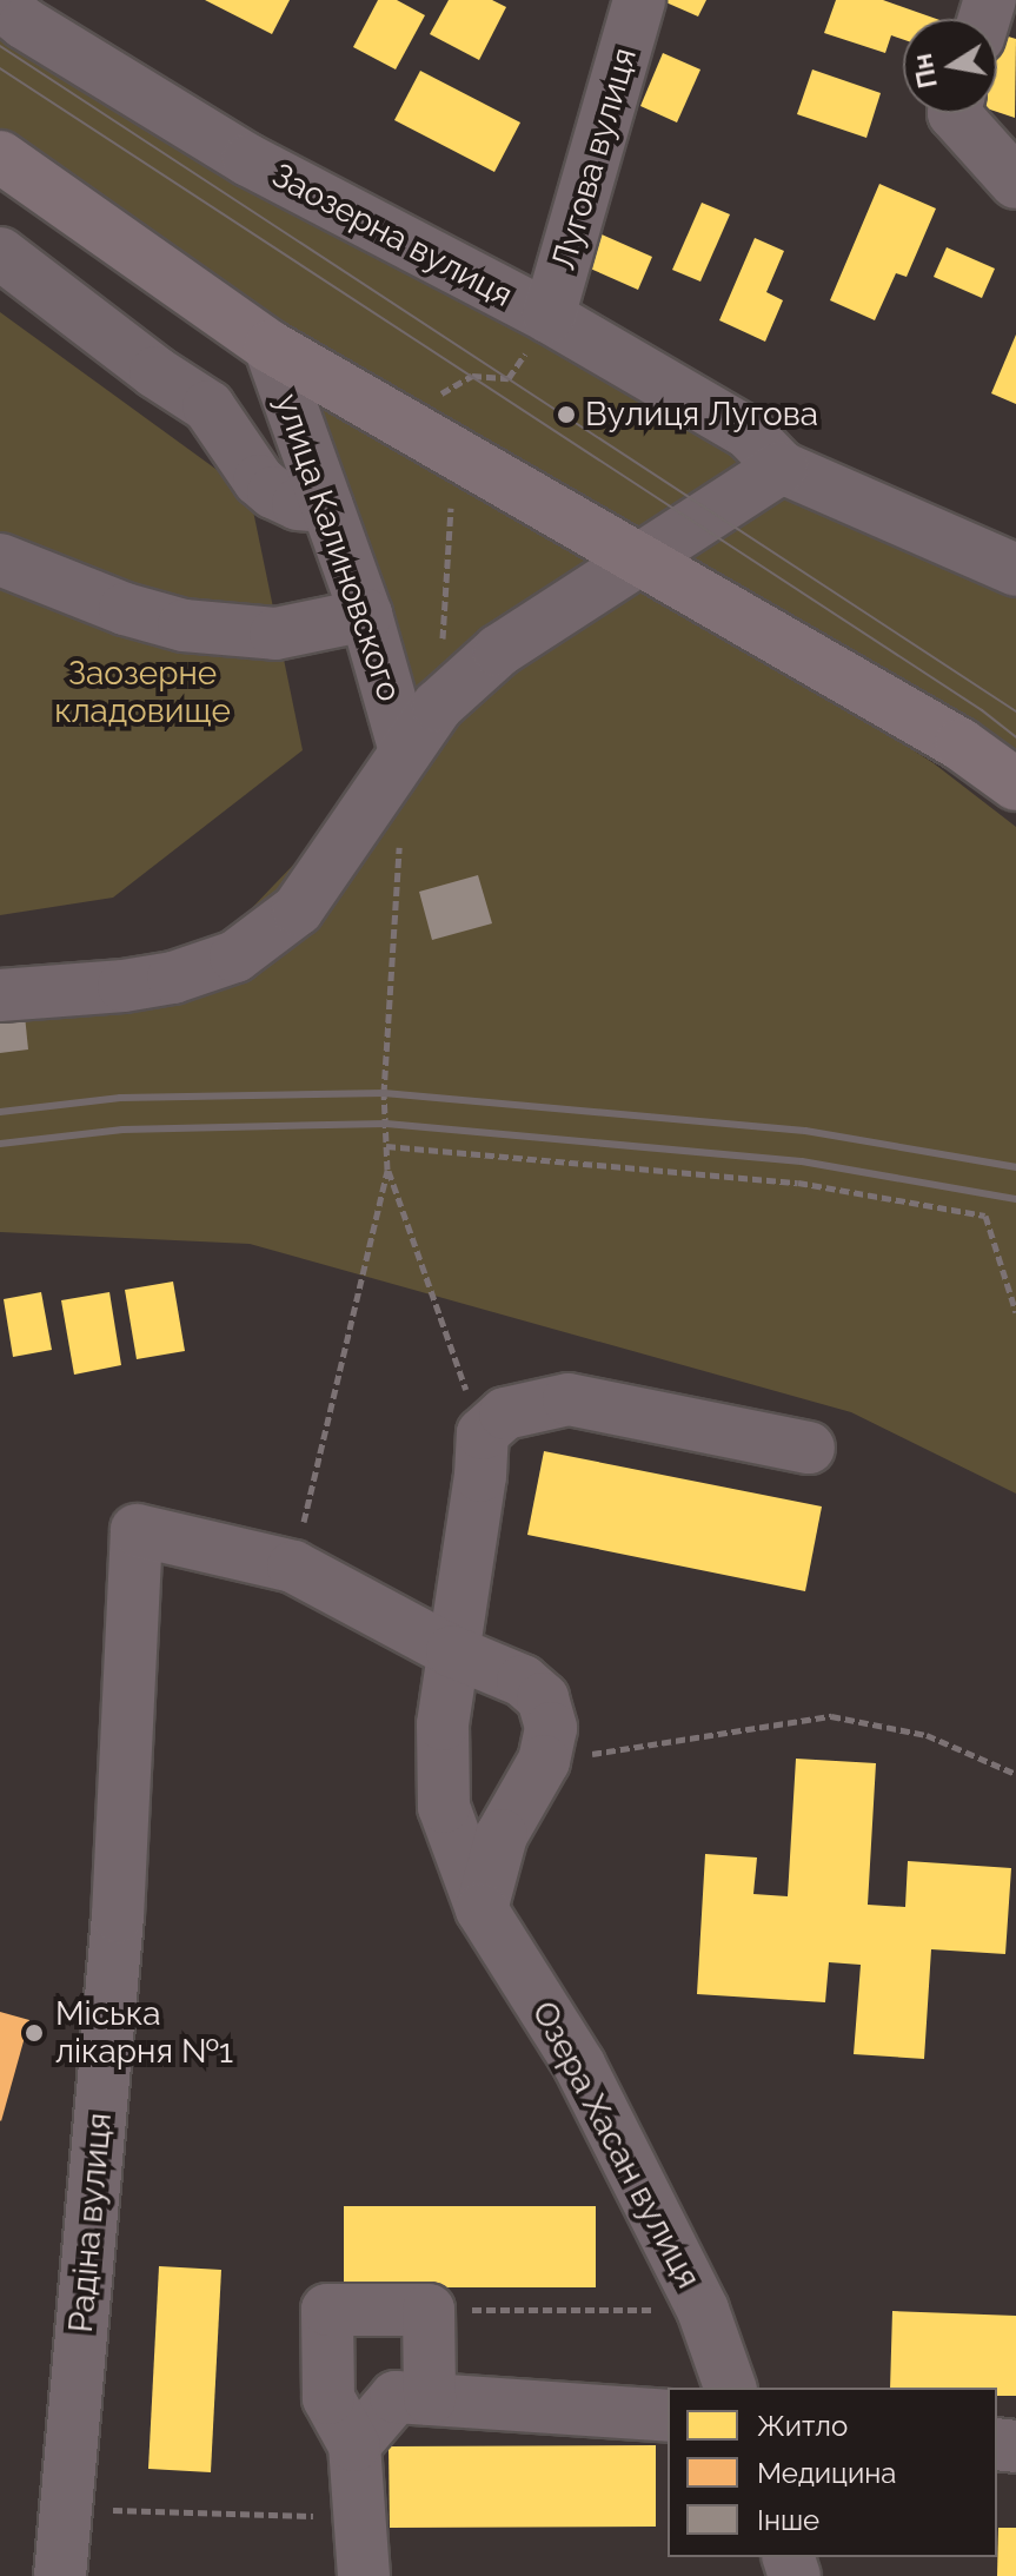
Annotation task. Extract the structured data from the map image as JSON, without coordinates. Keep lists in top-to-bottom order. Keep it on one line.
{"streets":{"street":["Лугова вулиця","Заозерна вулиця","улица Калиновского","Озера Хасан вулиця","Радіна вулиця"]},"crossings":[["Лугова вулиця","Заозерна вулиця"]],"parks":["Заозерне кладовище"],"places":["Вулиця Лугова","Міська лікарня №1"],"legend":["Житло","Медицина","Інше"],"north":"left"}
